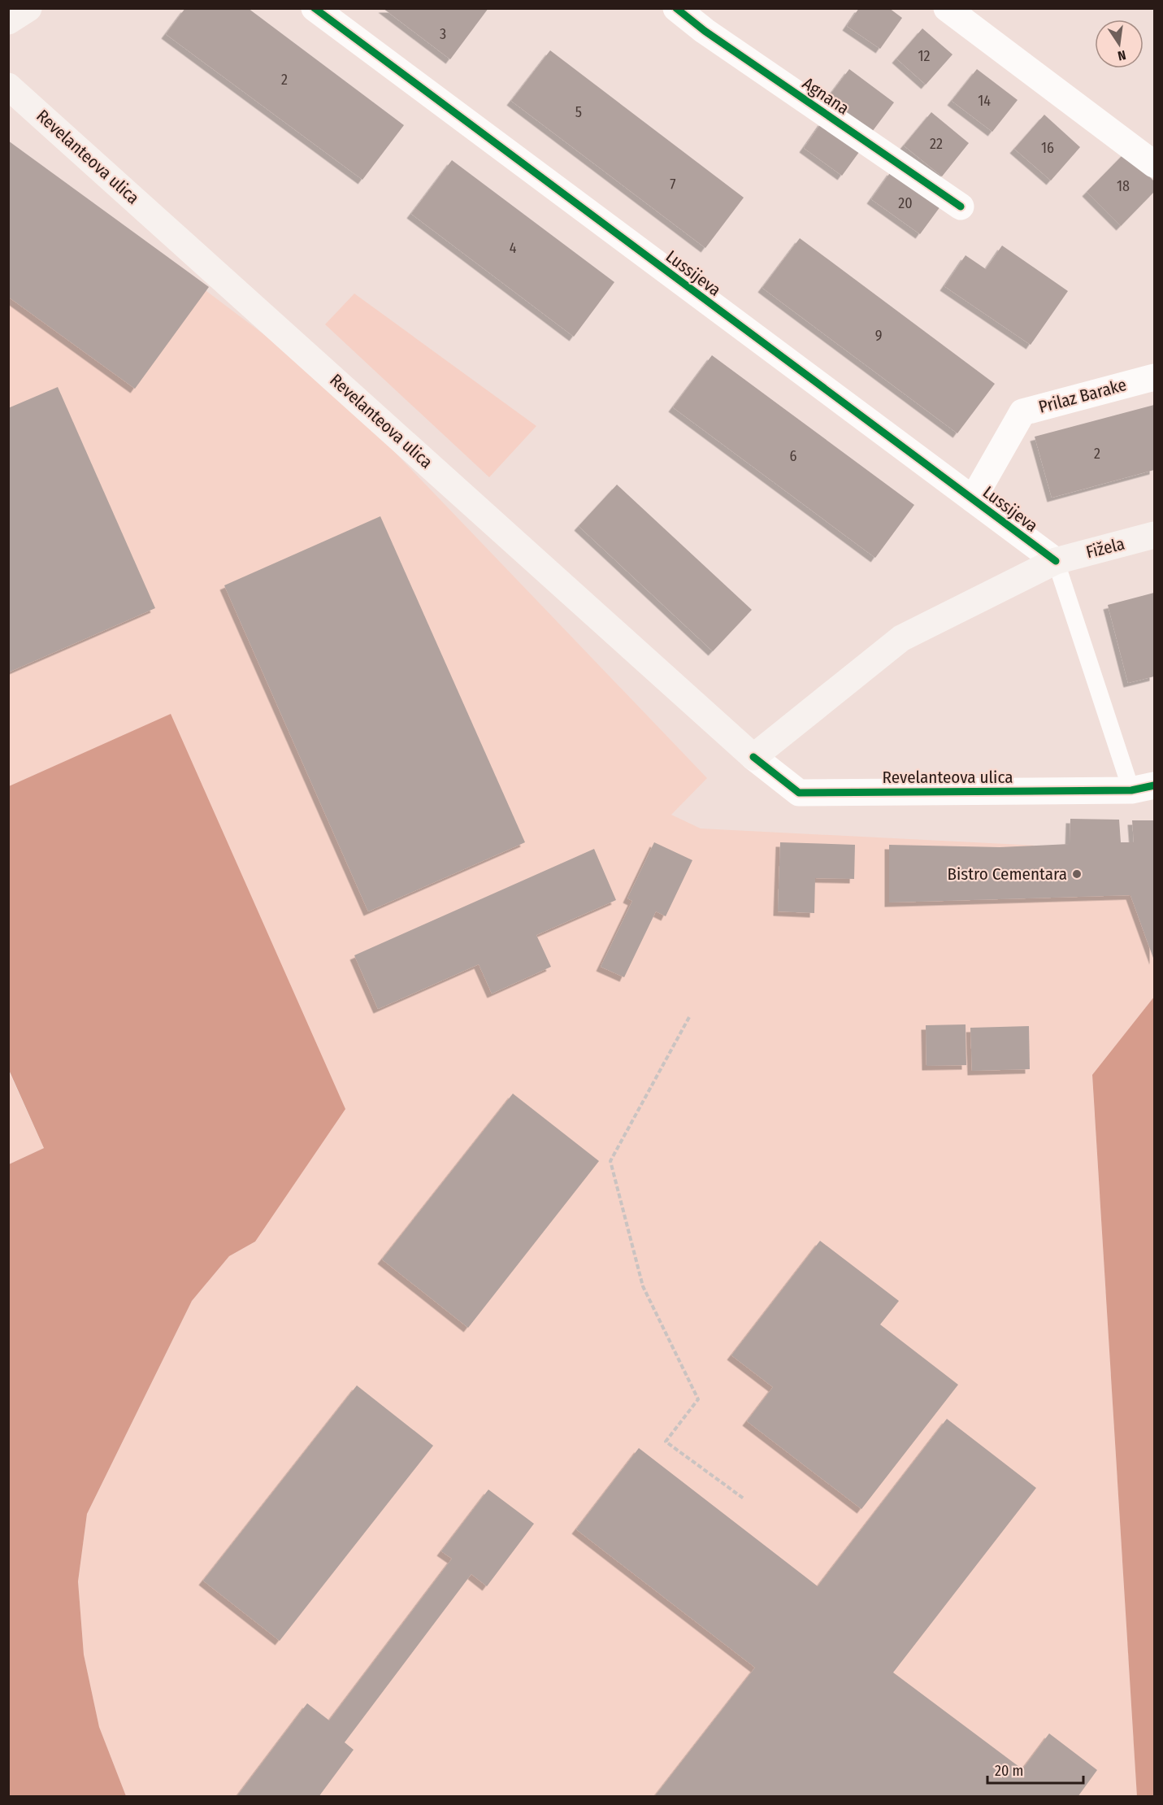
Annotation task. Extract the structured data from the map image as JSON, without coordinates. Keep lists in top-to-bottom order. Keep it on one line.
{"streets":{"main road":["Revelanteova ulica","Fižela"],"street":["Agnana","Lussijeva","Prilaz Barake"]},"crossings":[["Lussijeva","Prilaz Barake"],["Lussijeva","Fižela"]],"places":["Bistro Cementara"],"house_numbers":["3","12","2","14","5","22","16","7","18","20","4","9","2","6"],"scale_bar":"20 m","north":"bottom"}
